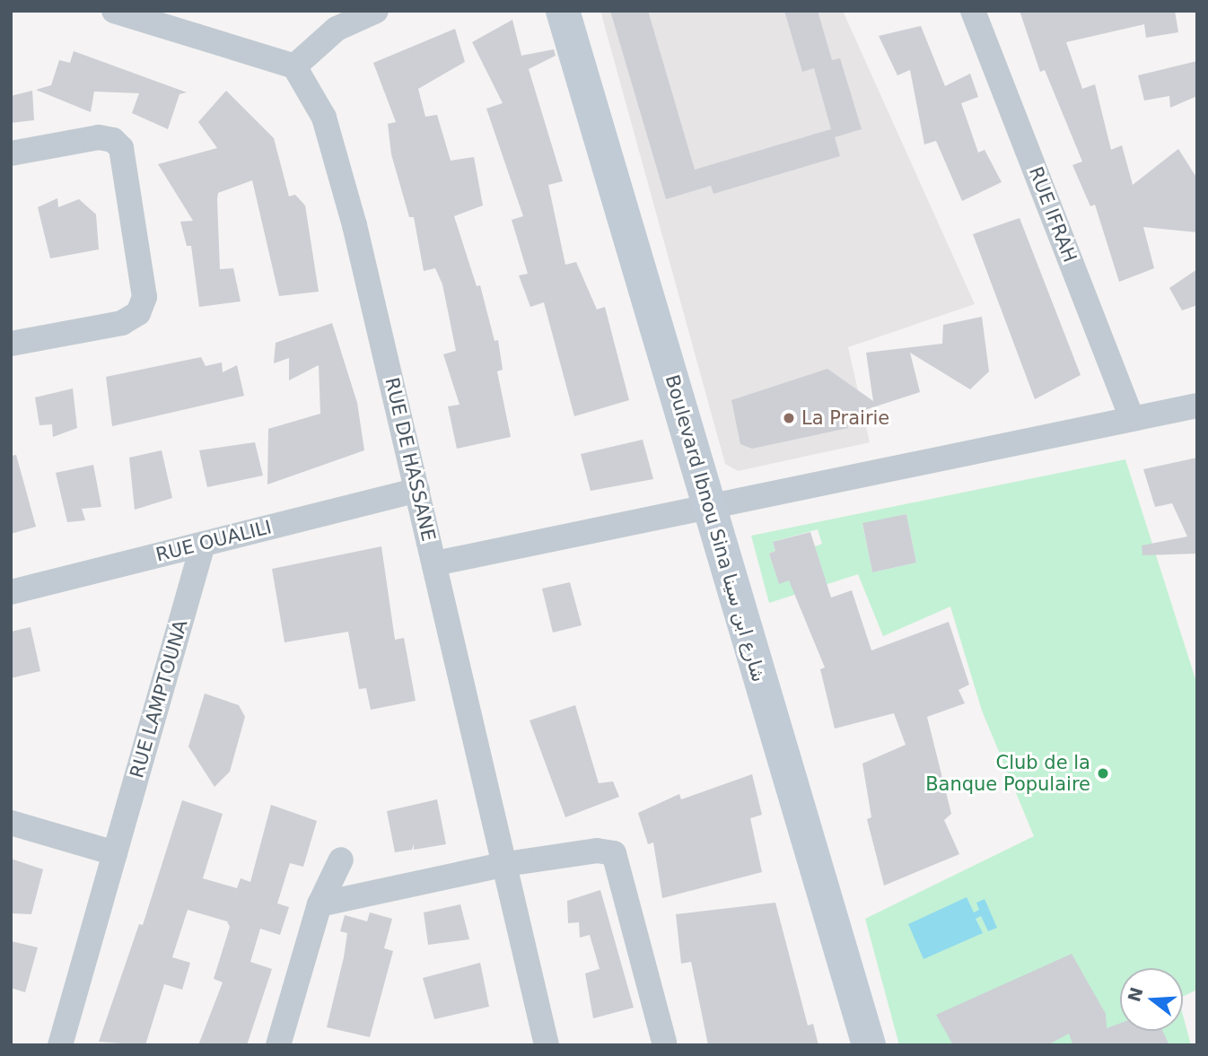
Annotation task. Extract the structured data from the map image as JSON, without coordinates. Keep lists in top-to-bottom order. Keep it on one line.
{"streets":{"main road":["Boulevard Ibnou Sina شارع ابن سينا"],"street":["RUE IFRAH","RUE DE HASSANE","RUE OUALILI","RUE LAMPTOUNA"]},"crossings":[["RUE DE HASSANE","RUE OUALILI"],["RUE OUALILI","RUE LAMPTOUNA"]],"places":["La Prairie","Club de la Banque Populaire"],"north":"left"}
